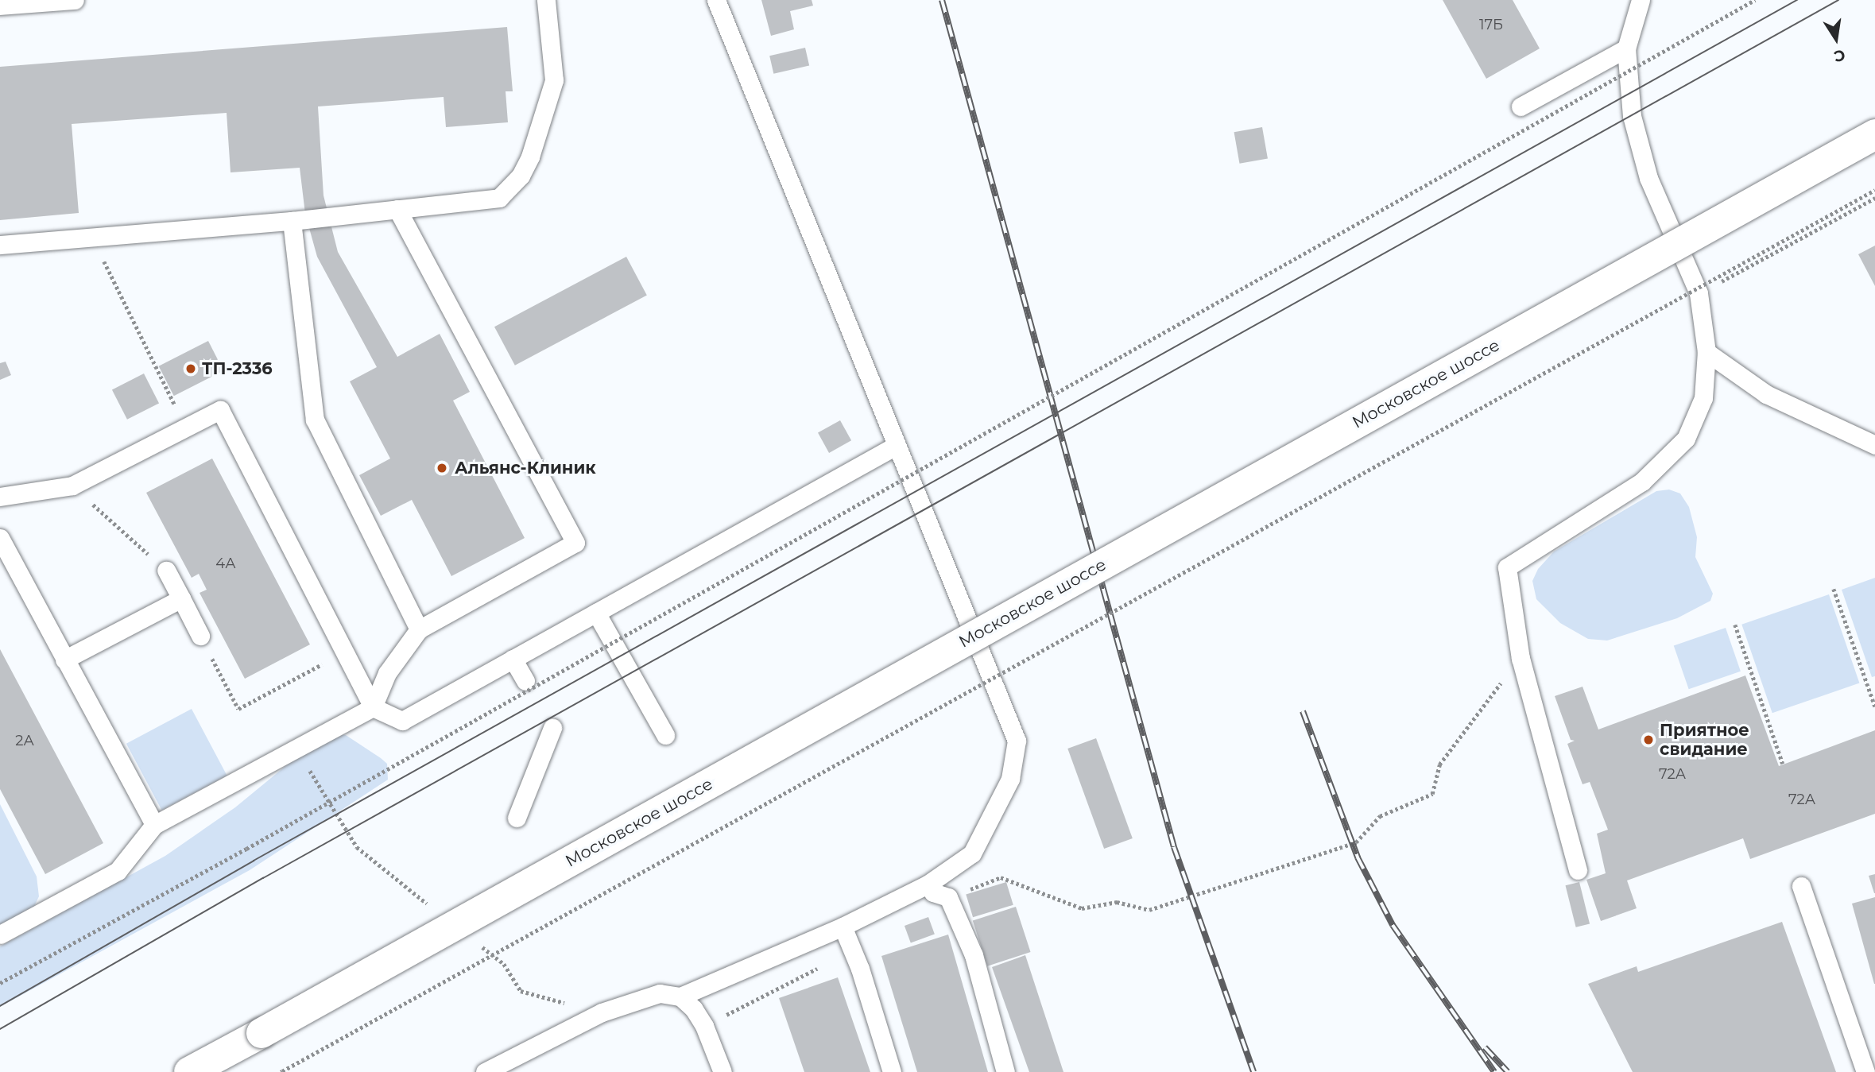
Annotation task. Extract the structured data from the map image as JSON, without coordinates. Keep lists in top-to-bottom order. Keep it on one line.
{"streets":{"main road":["Московское шоссе"]},"places":["ТП-2336","Альянс-Клиник","Приятное свидание"],"house_numbers":["17Б","4А","2А","72А","72А"],"north":"bottom"}
